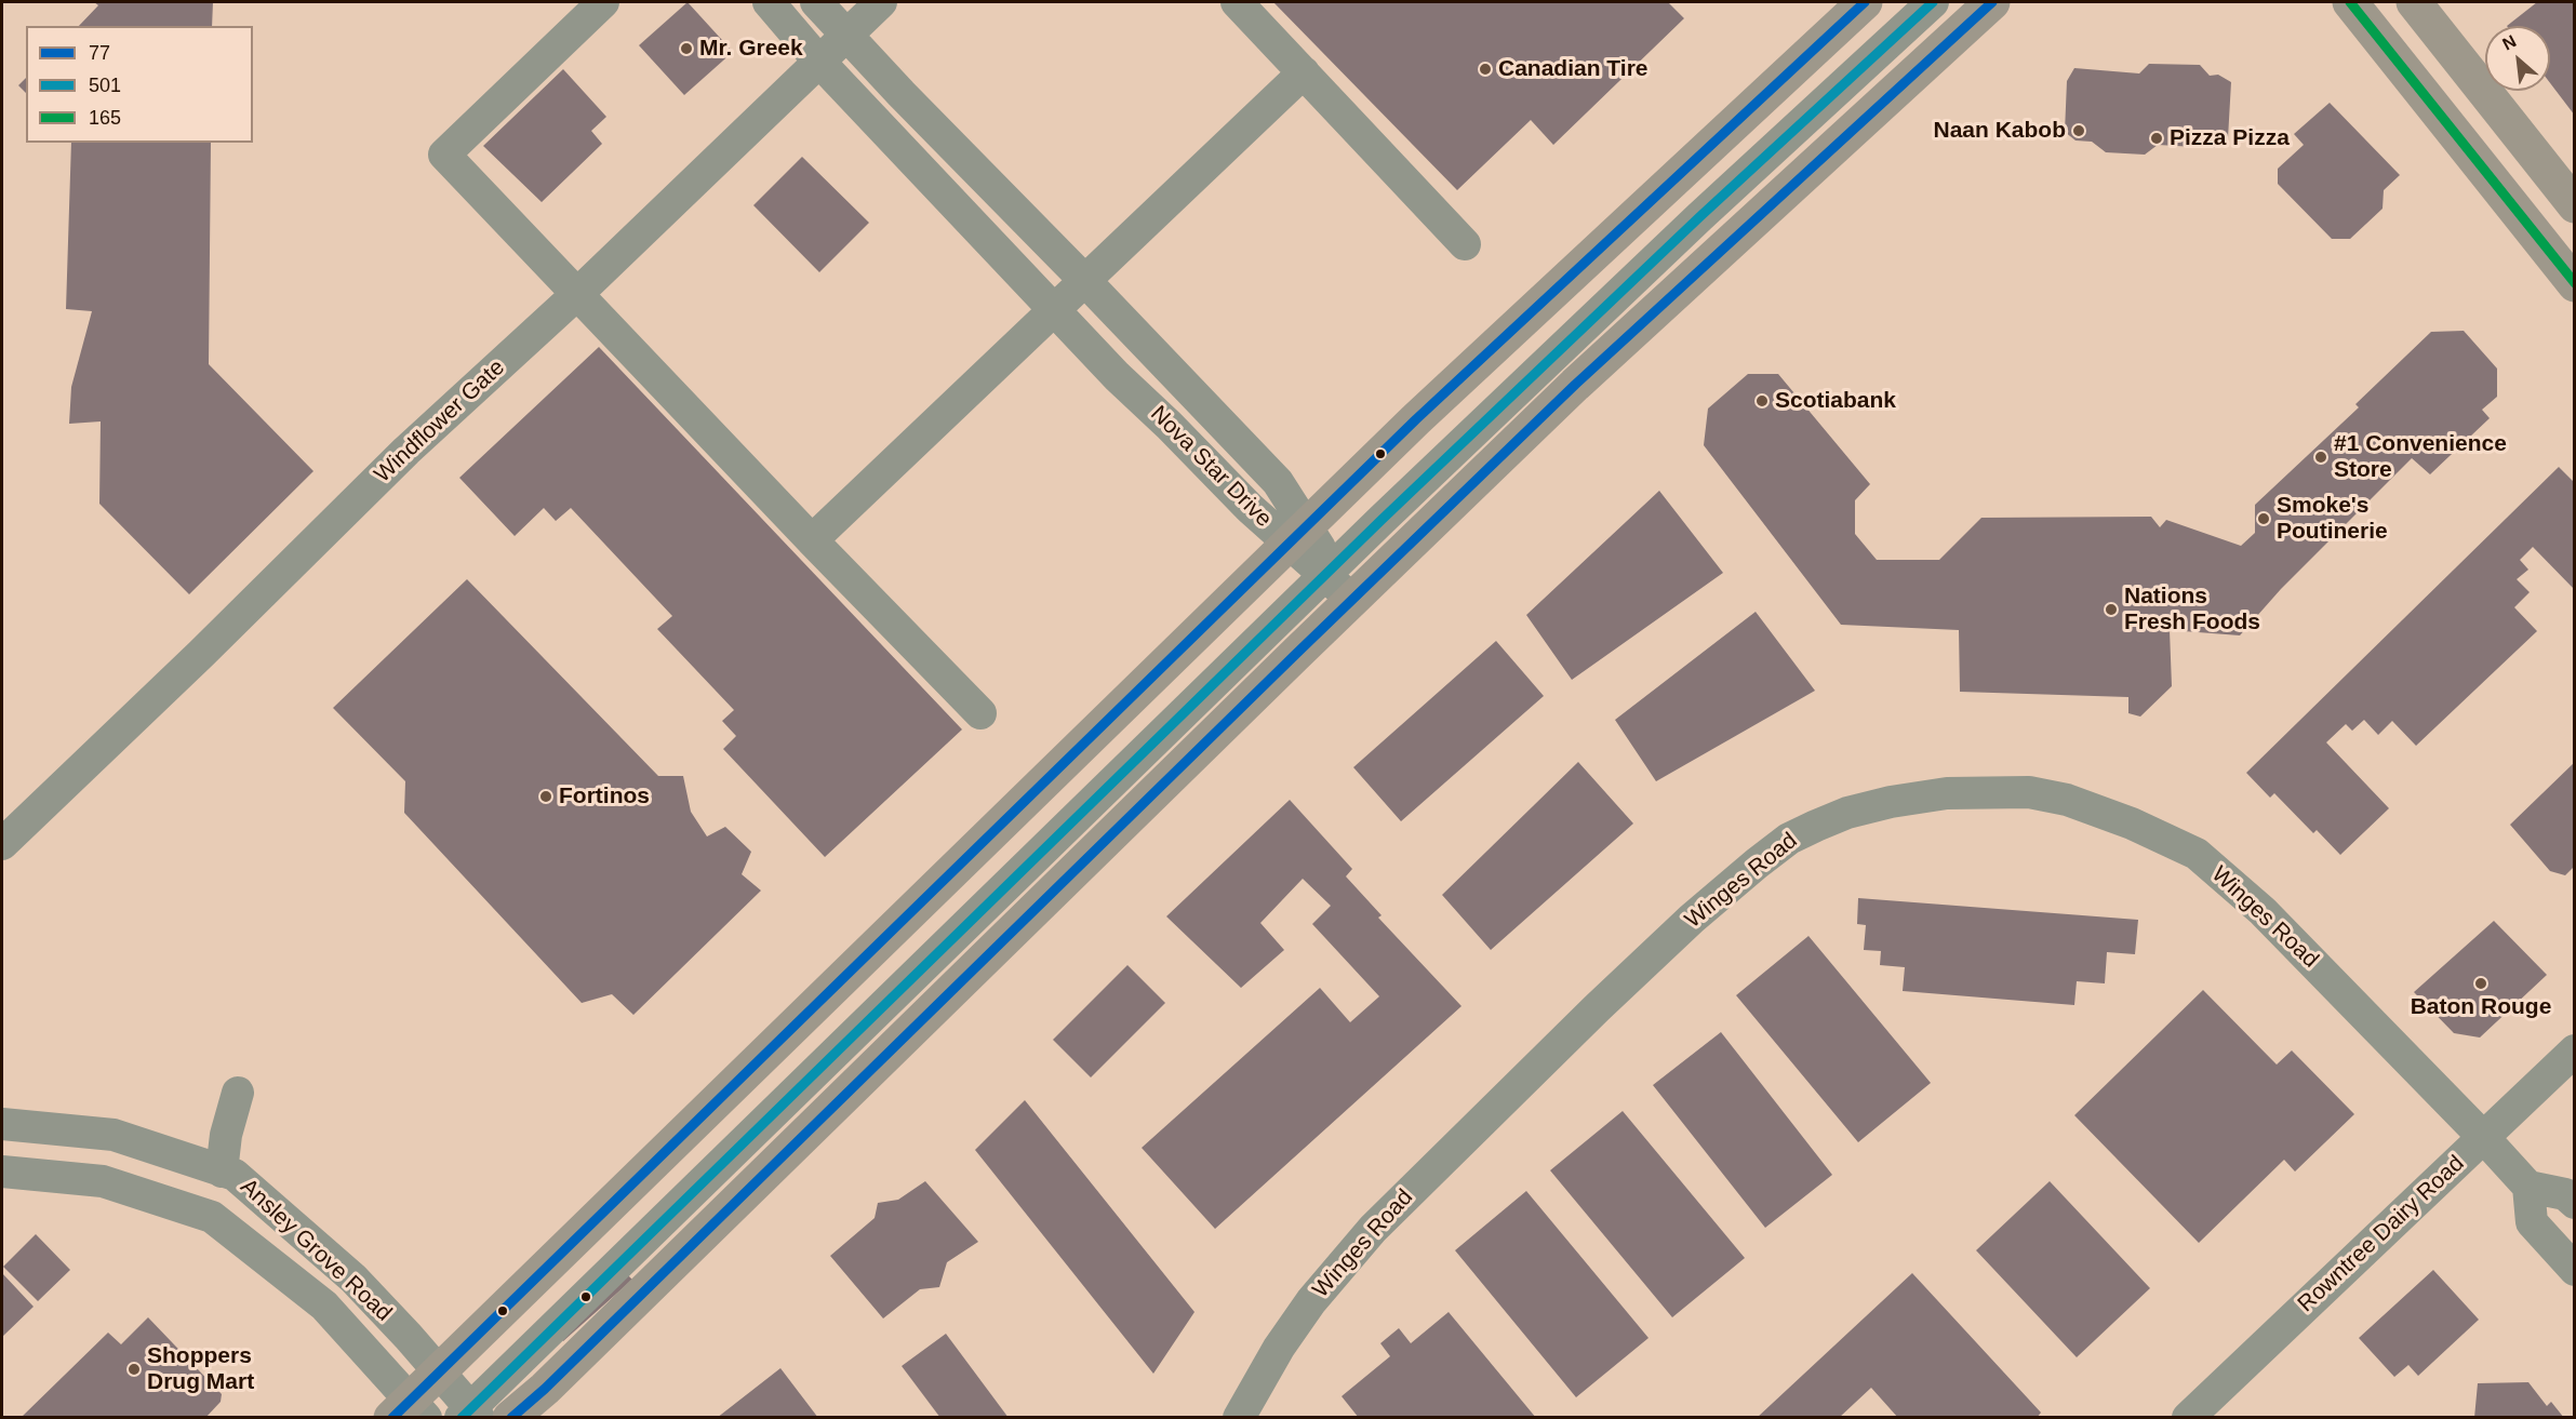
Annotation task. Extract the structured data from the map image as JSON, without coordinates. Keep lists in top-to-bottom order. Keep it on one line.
{"streets":{"street":["Windflower Gate","Nova Star Drive","Winges Road","Rowntree Dairy Road","Ansley Grove Road"]},"crossings":[["Windflower Gate","Nova Star Drive"],["Winges Road","Rowntree Dairy Road"]],"places":["Mr. Greek","Canadian Tire","Naan Kabob","Pizza Pizza","Scotiabank","#1 Convenience Store","Smoke's Poutinerie","Nations Fresh Foods","Fortinos","Baton Rouge","Shoppers Drug Mart"],"lines":["transit line 77","transit line 501","transit line 165"],"legend":["77","501","165"],"north":"top left"}
